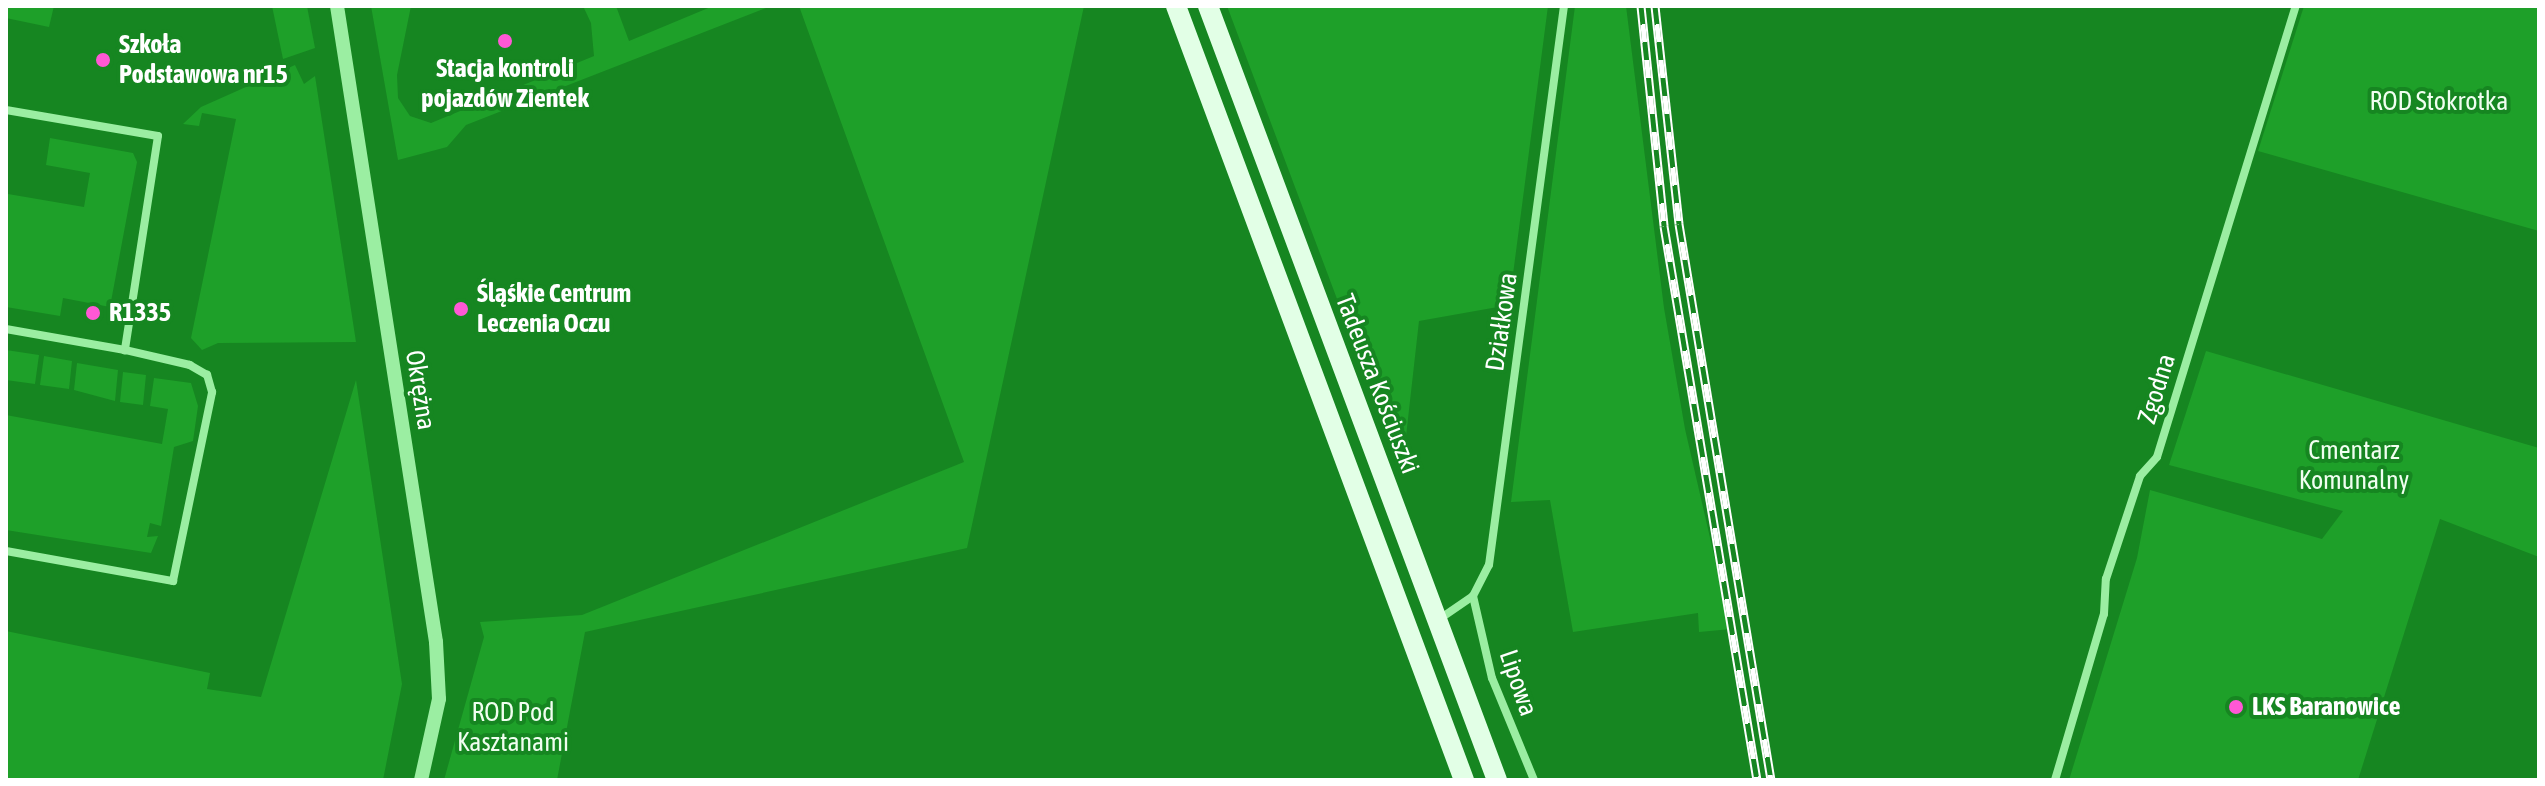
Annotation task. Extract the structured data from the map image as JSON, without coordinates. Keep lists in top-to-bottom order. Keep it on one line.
{"streets":{"main road":["Tadeusza Kościuszki"],"street":["Działkowa","Zgodna","Okrężna","Lipowa"]},"crossings":[["Działkowa","Tadeusza Kościuszki"],["Działkowa","Lipowa"]],"parks":["ROD Stokrotka","Cmentarz Komunalny","ROD Pod Kasztanami"],"places":["Stacja kontroli pojazdów Zientek","Szkoła Podstawowa nr15","Śląśkie Centrum Leczenia Oczu","R1335","LKS Baranowice"]}
